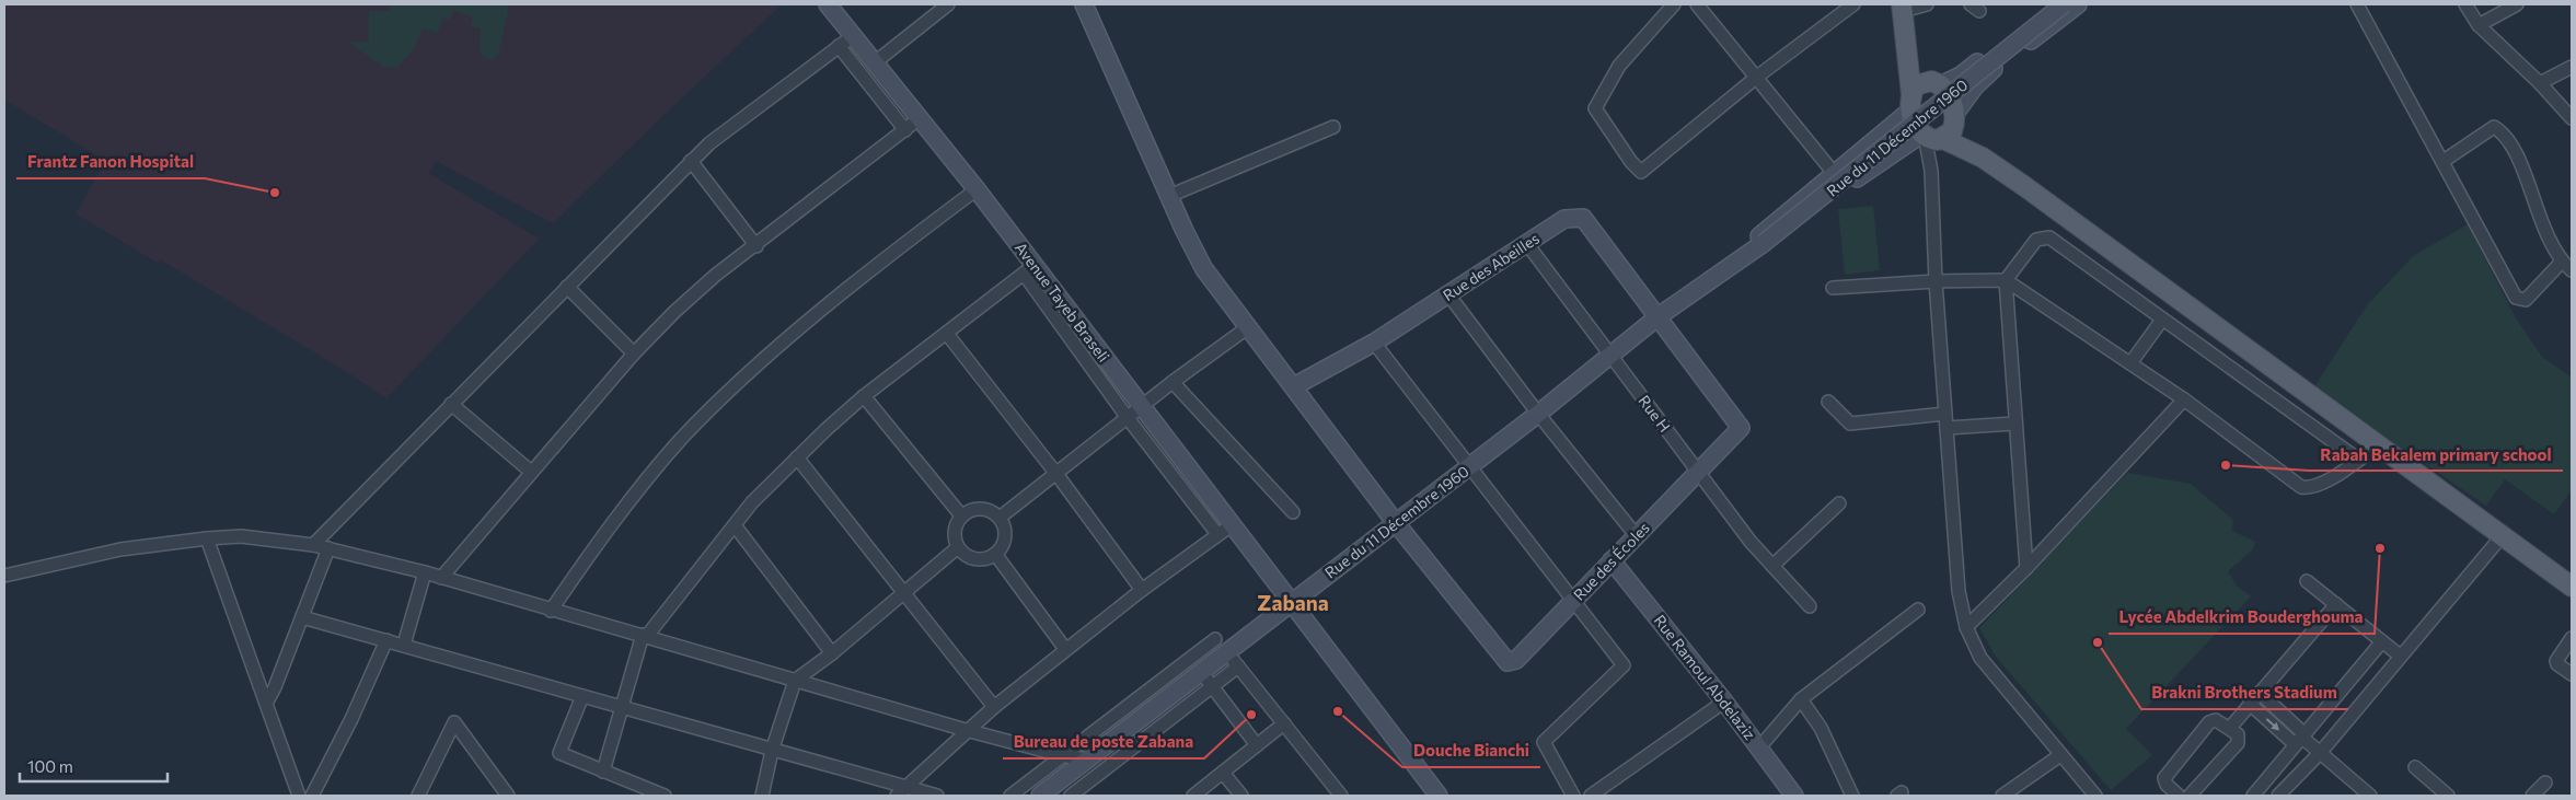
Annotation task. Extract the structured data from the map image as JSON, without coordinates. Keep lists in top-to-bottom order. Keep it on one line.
{"streets":{"main road":["Rue du 11 Décembre 1960","Rue des Abeilles","Avenue Tayeb Braseli","Rue des Écoles","Rue Ramoul Abdelaziz"],"street":["Rue H"]},"crossings":[["Rue du 11 Décembre 1960","Rue des Abeilles"],["Rue du 11 Décembre 1960","Avenue Tayeb Braseli"],["Rue du 11 Décembre 1960","Rue H"],["Rue du 11 Décembre 1960","Rue des Écoles"],["Rue des Abeilles","Rue H"],["Rue des Abeilles","Rue des Écoles"],["Rue H","Rue des Écoles"],["Rue des Écoles","Rue Ramoul Abdelaziz"]],"districts":["Zabana"],"places":["Frantz Fanon Hospital","Rabah Bekalem primary school","Lycée Abdelkrim Bouderghouma","Brakni Brothers Stadium","Douche Bianchi","Bureau de poste Zabana"],"scale_bar":"100 m"}
